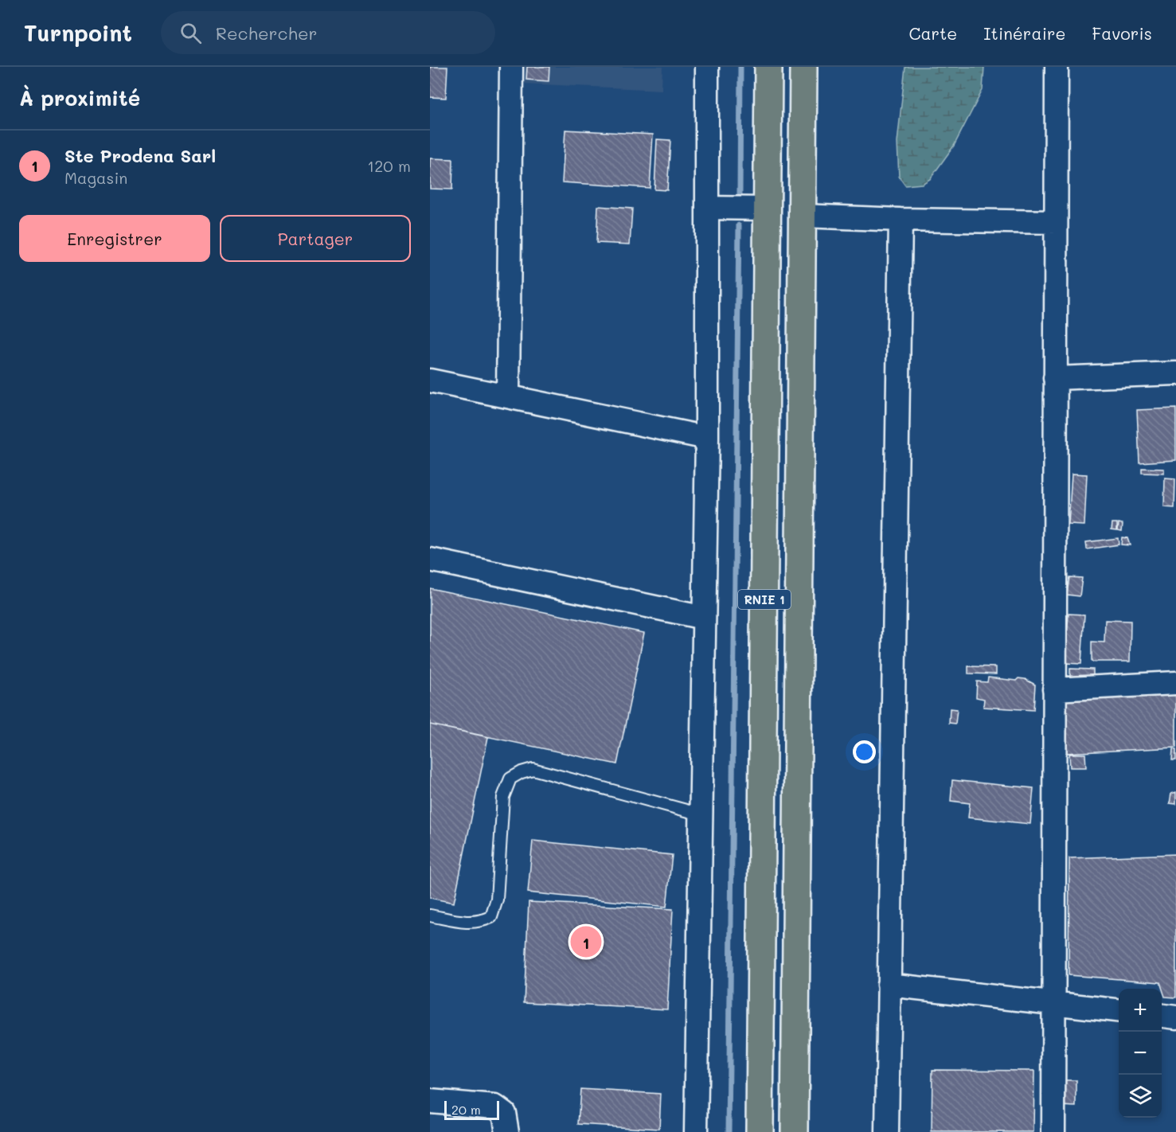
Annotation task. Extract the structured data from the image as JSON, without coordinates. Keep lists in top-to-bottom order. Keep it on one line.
{"streets":{"highway":["RNIE 1"]},"scale_bar":"20 m","page":{"header":"Turnpoint","search":"Rechercher","nav":["Carte","Itinéraire","Favoris"],"heading":"À proximité","list":[{"mark":"1","name":"Ste Prodena Sarl","note":"Magasin","value":"120 m"}],"buttons":["Enregistrer","Partager"],"pins":"1","map_buttons":["+","−"],"scale":"20 m"}}
